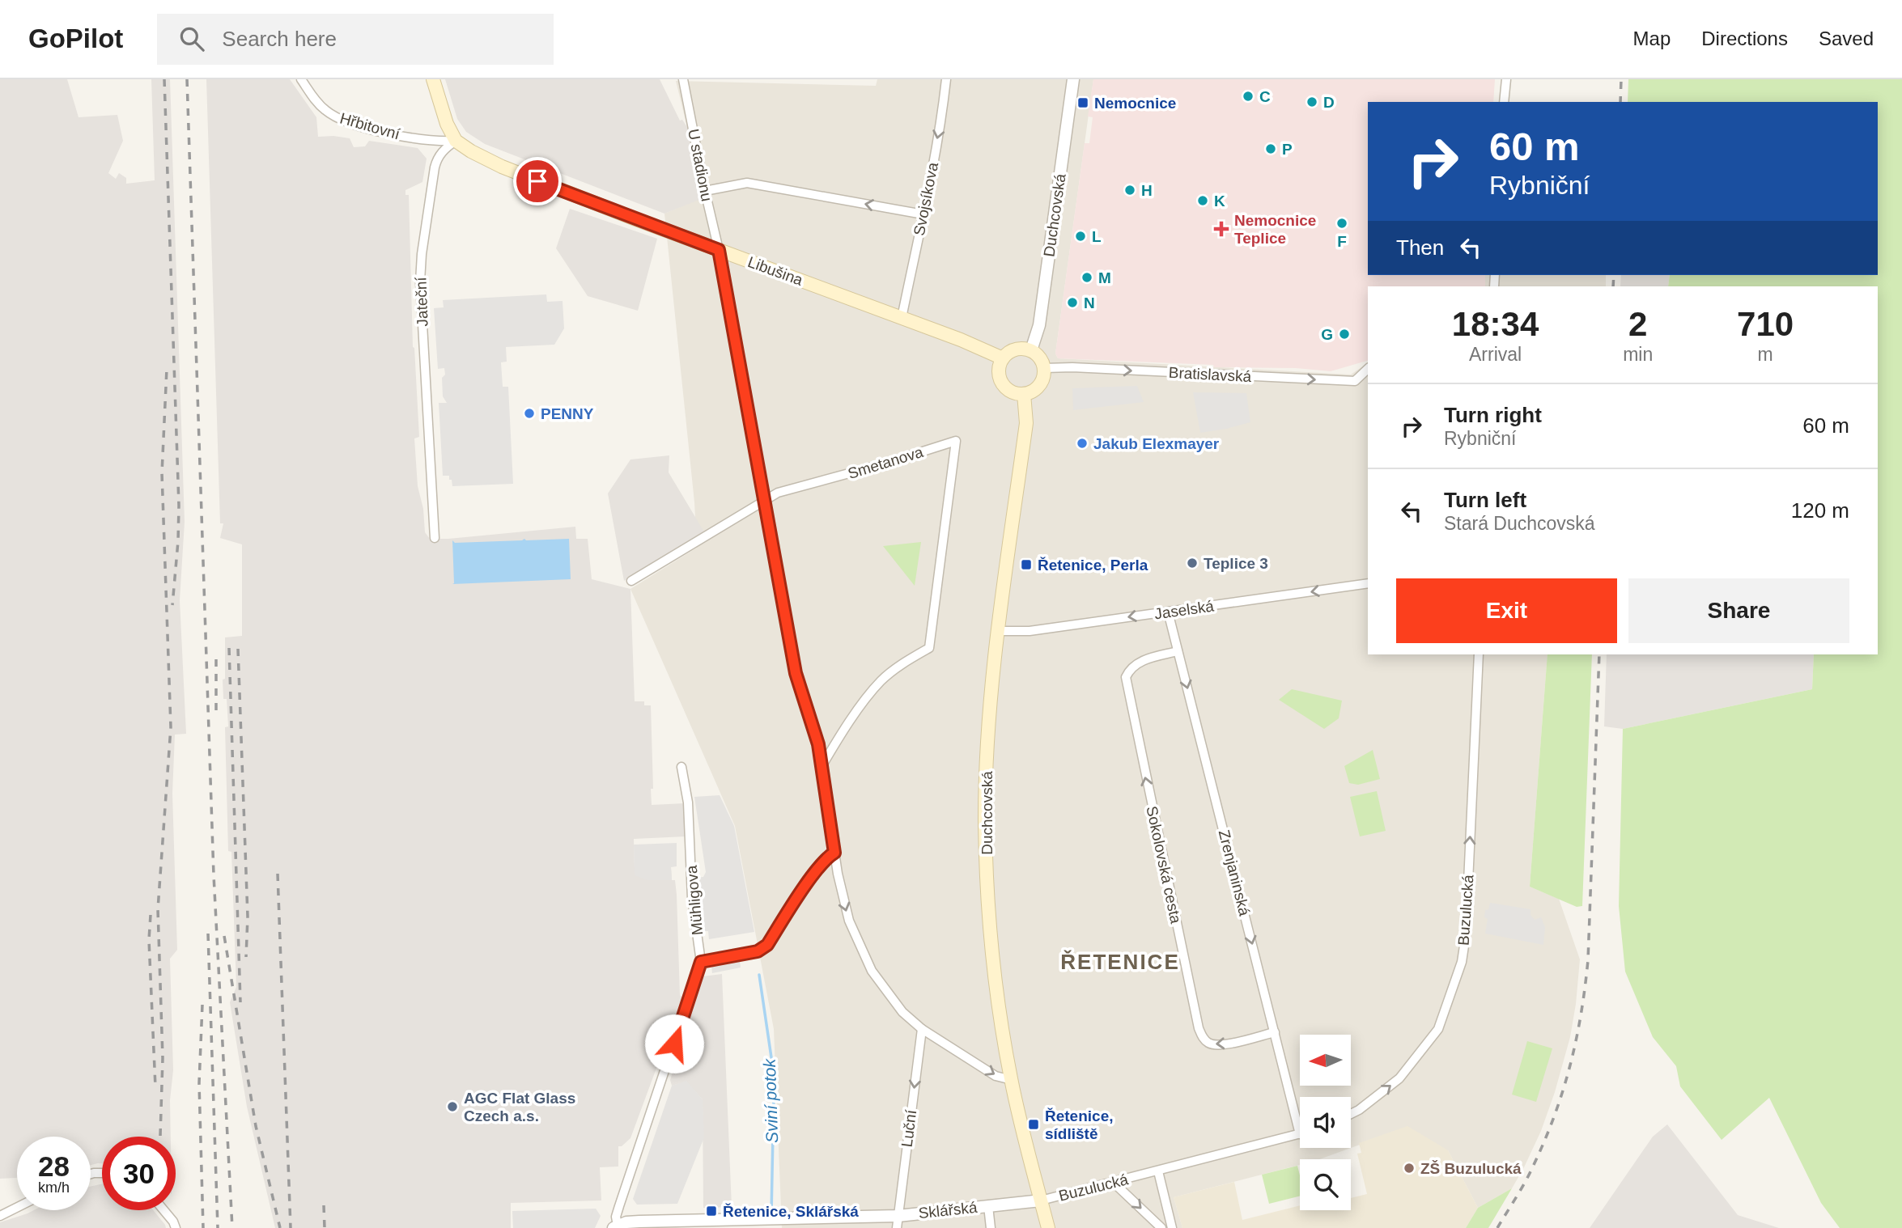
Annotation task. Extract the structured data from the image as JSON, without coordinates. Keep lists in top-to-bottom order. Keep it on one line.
{"streets":{"main road":["Duchcovská","Libušina"],"street":["Hřbitovní","U stadionu","Svojsíkova","Jateční","Bratislavská","Smetanova","Jaselská","Sokolovská cesta","Zrenjaninská","Mühligova","Buzulucká","Luční","Sklářská"]},"crossings":[["Hřbitovní","Libušina"],["Hřbitovní","Jateční"],["U stadionu","Duchcovská"],["U stadionu","Libušina"],["U stadionu","Smetanova"],["U stadionu","Luční"],["Svojsíkova","Libušina"],["Duchcovská","Libušina"],["Duchcovská","Bratislavská"],["Duchcovská","Jaselská"],["Duchcovská","Buzulucká"],["Duchcovská","Sklářská"],["Libušina","Jateční"],["Libušina","Bratislavská"],["Jaselská","Zrenjaninská"],["Sokolovská cesta","Zrenjaninská"],["Zrenjaninská","Buzulucká"],["Mühligova","Sklářská"],["Buzulucká","Sklářská"],["Luční","Sklářská"]],"one_way":["Svojsíkova","Bratislavská","Jaselská","Zrenjaninská","Buzulucká","Luční"],"districts":["ŘETENICE"],"water":["Sviní potok"],"places":{"other":["C","D","P","H","K","F","L","M","N","G","PENNY","Jakub Elexmayer","Teplice 3","AGC Flat Glass Czech a.s.","ZŠ Buzulucká"],"transit":["Nemocnice","Řetenice, Perla","Řetenice, sídliště","Řetenice, Sklářská"],"health":["Nemocnice Teplice"]},"north":"left","page":{"header":"GoPilot","search":"Search here","nav":["Map","Directions","Saved"],"turn":["60 m","Rybniční"],"then":"Then","eta":["18:34","Arrival","2","min","710","m"],"list":[{"name":"Turn right","note":"Rybniční","value":"60 m"},{"name":"Turn left","note":"Stará Duchcovská","value":"120 m"}],"buttons":["Exit","Share"],"speed":"28 km/h","limit":"30"}}
